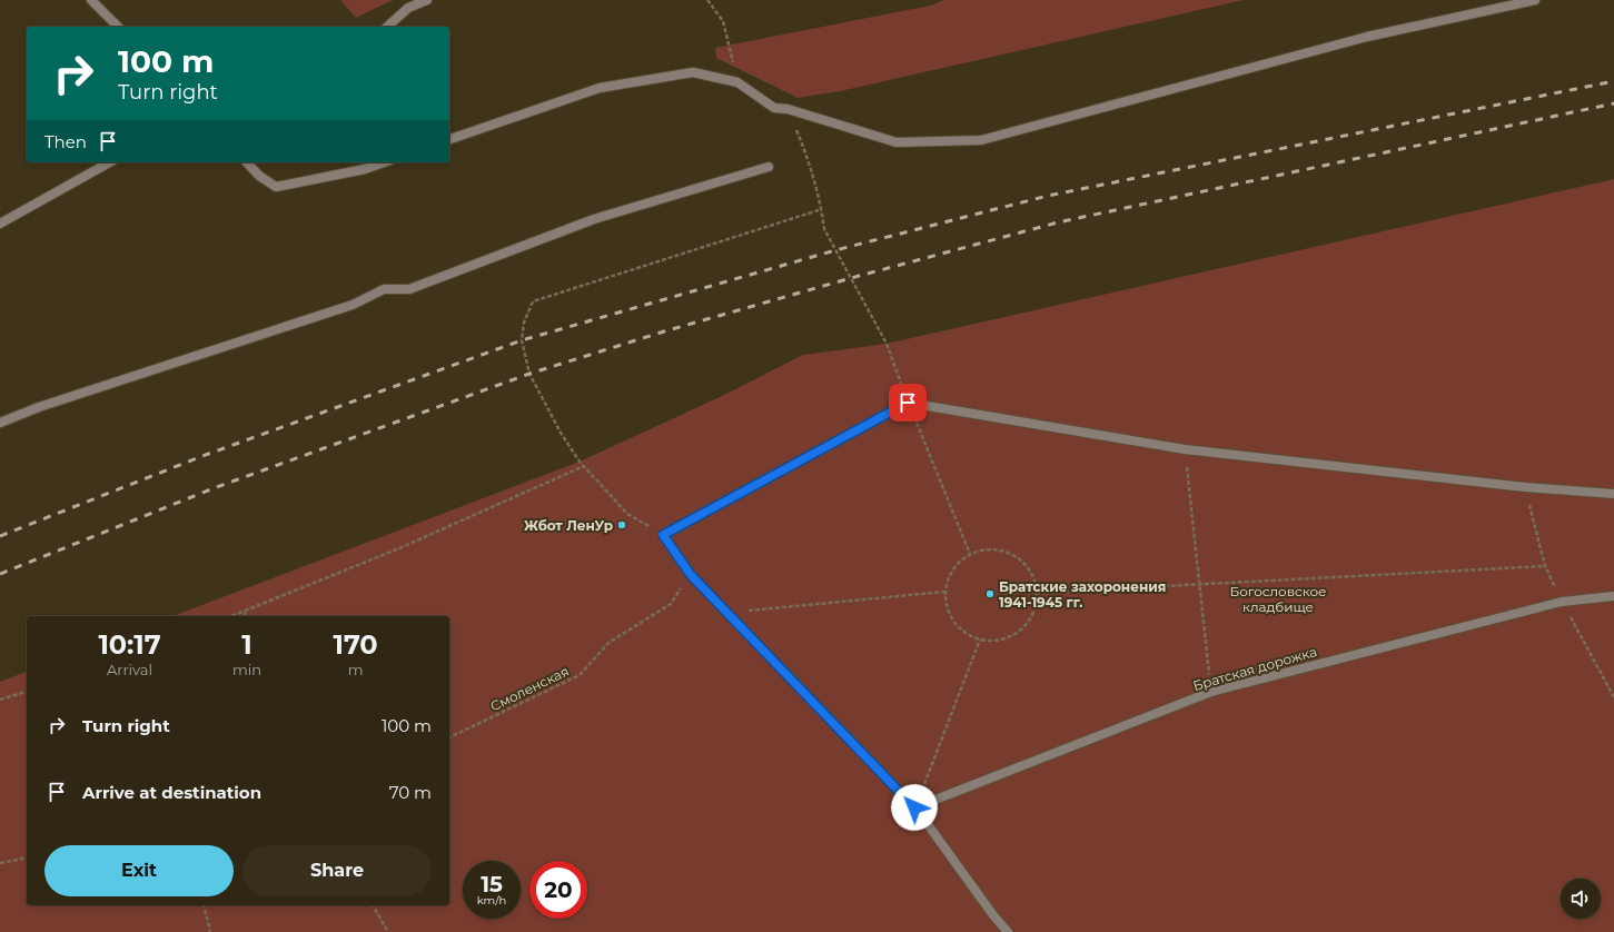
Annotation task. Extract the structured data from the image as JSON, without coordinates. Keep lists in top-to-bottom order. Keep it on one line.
{"streets":{"lane":["Братская дорожка"],"path":["Смоленская"]},"parks":["Богословское кладбище"],"places":["Жбот ЛенУр","Братские захоронения 1941-1945 гг."],"page":{"turn":["100 m","Turn right"],"then":"Then","eta":["10:17","Arrival","1","min","170","m"],"list":[{"name":"Turn right","value":"100 m"},{"name":"Arrive at destination","value":"70 m"}],"buttons":["Exit","Share"],"speed":"15 km/h","limit":"20"}}
